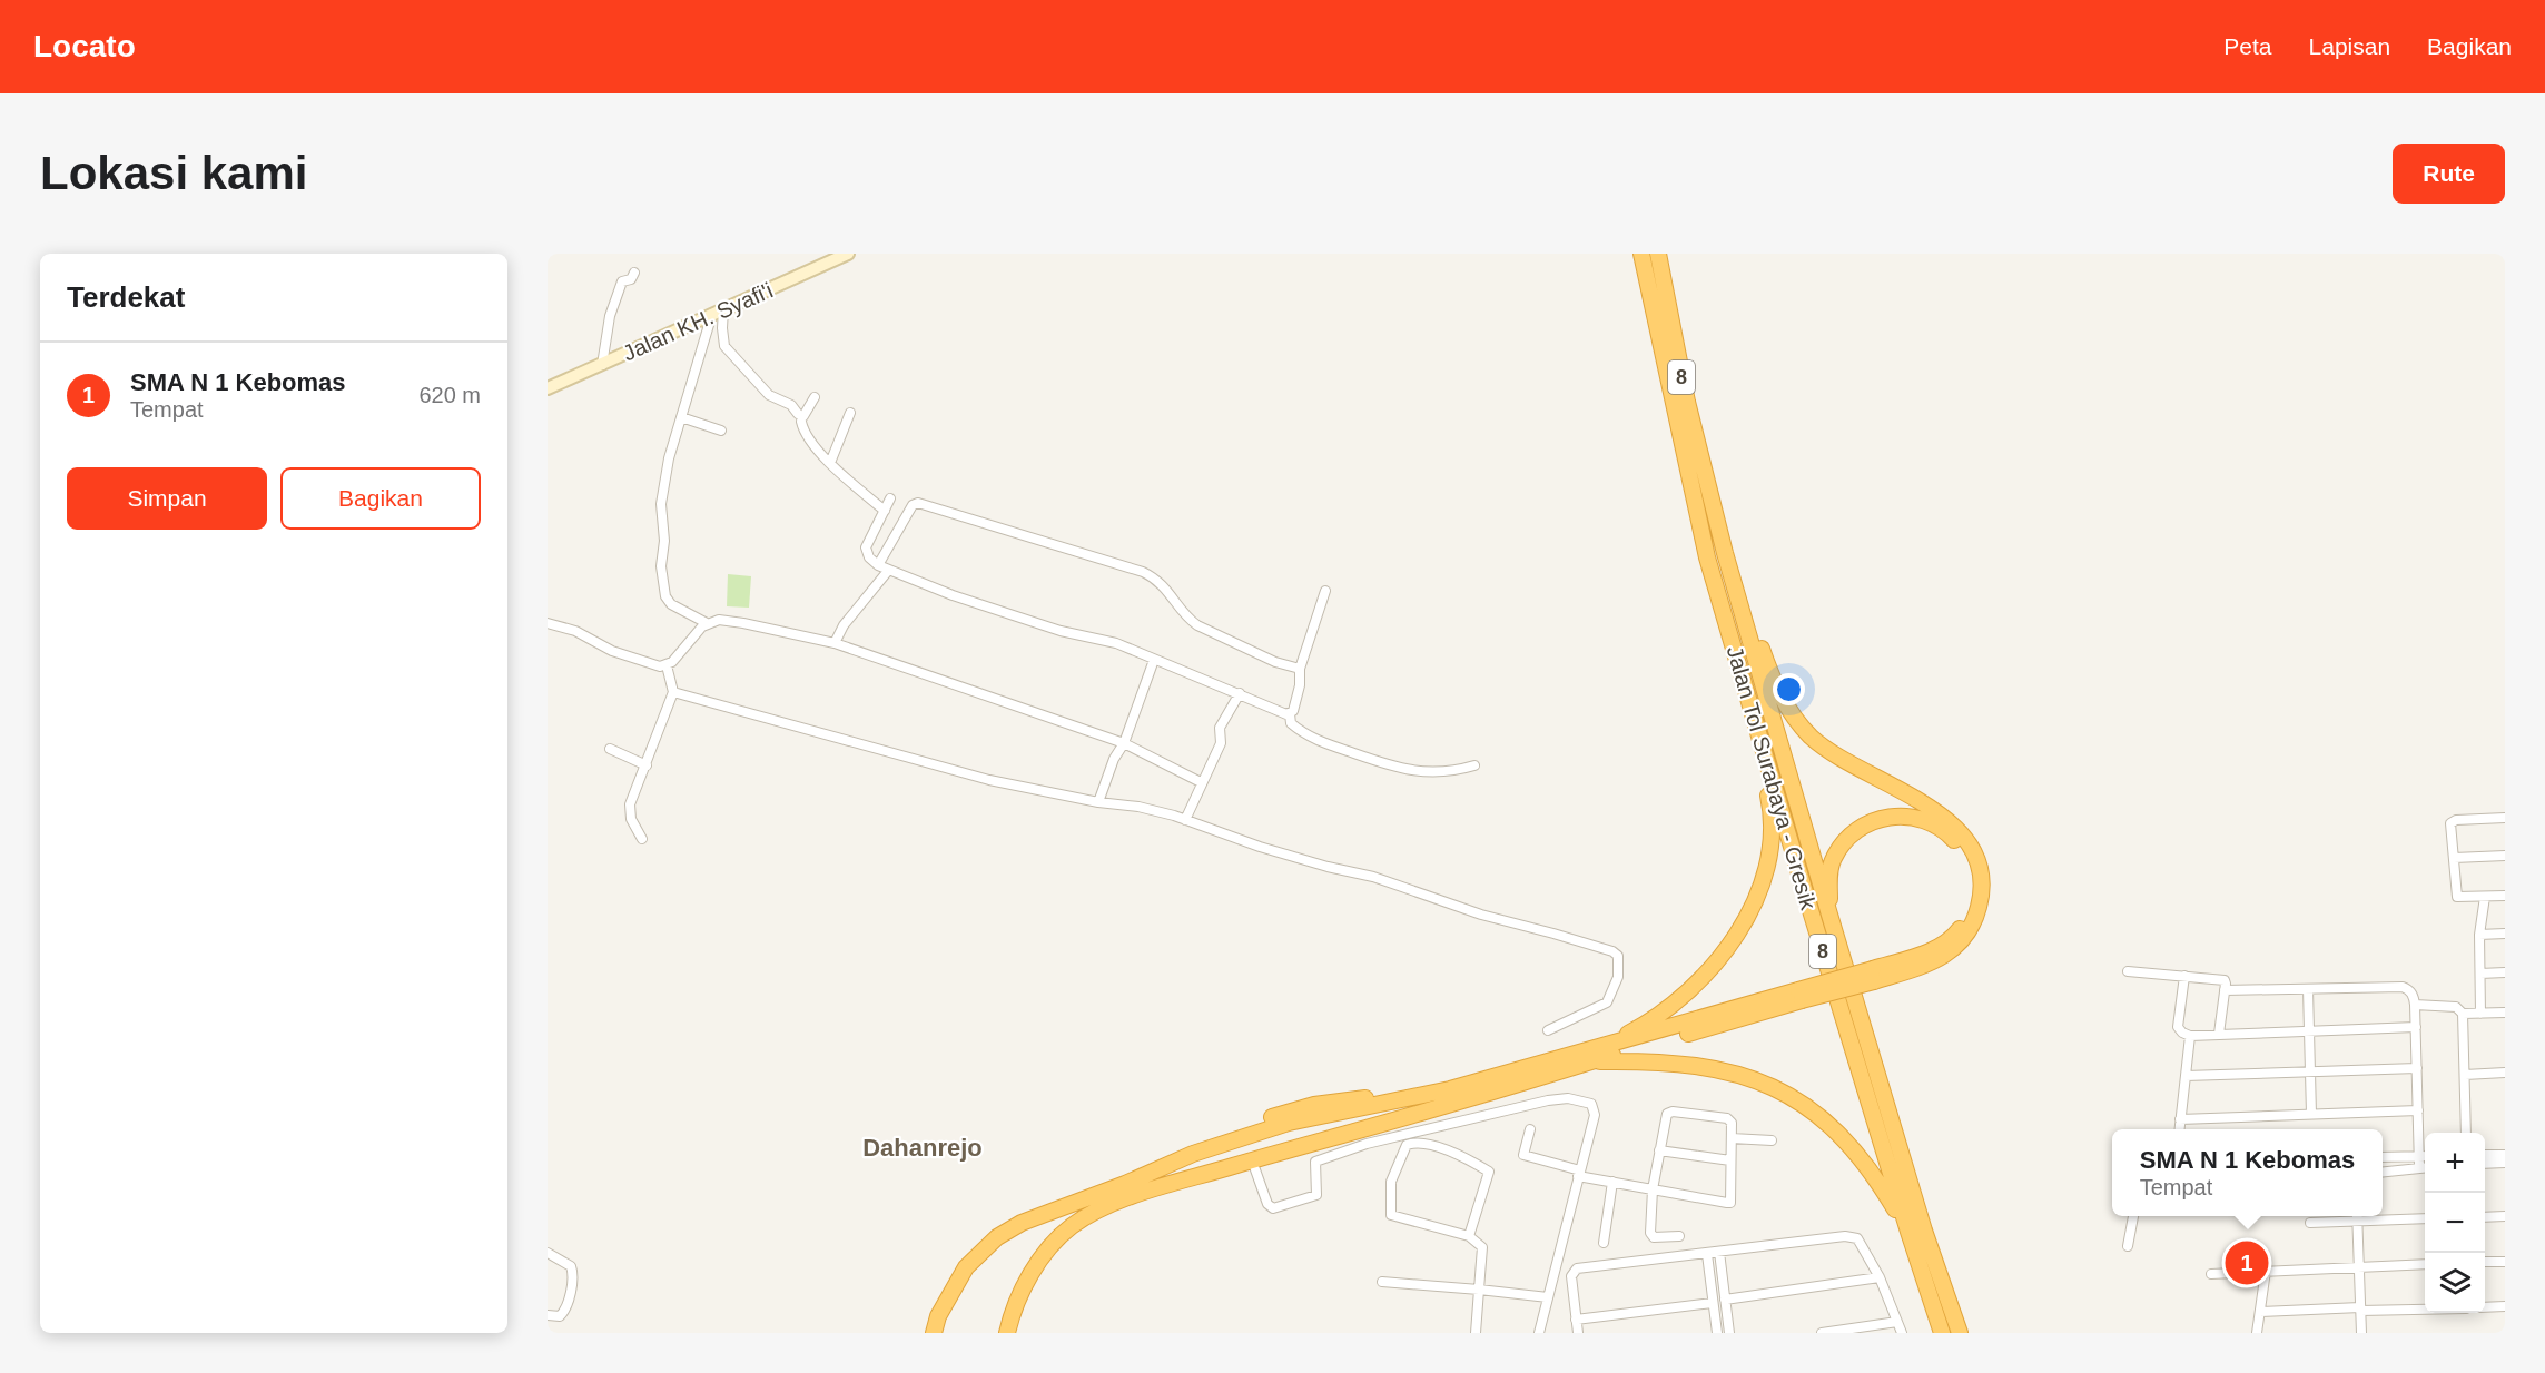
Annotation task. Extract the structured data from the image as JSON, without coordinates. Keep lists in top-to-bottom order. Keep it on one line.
{"streets":{"highway":["8","Jalan Tol Surabaya - Gresik"],"main road":["Jalan KH. Syafi'i"]},"crossings":[["8","Jalan Tol Surabaya - Gresik"]],"districts":["Dahanrejo"],"page":{"header":"Locato","nav":["Peta","Lapisan","Bagikan"],"buttons":["Rute",["Simpan","Bagikan"]],"title":"Lokasi kami","heading":"Terdekat","list":[{"mark":"1","name":"SMA N 1 Kebomas","note":"Tempat","value":"620 m"}],"popup":["SMA N 1 Kebomas","Tempat"],"map_buttons":["+","−"],"pins":"1"}}
